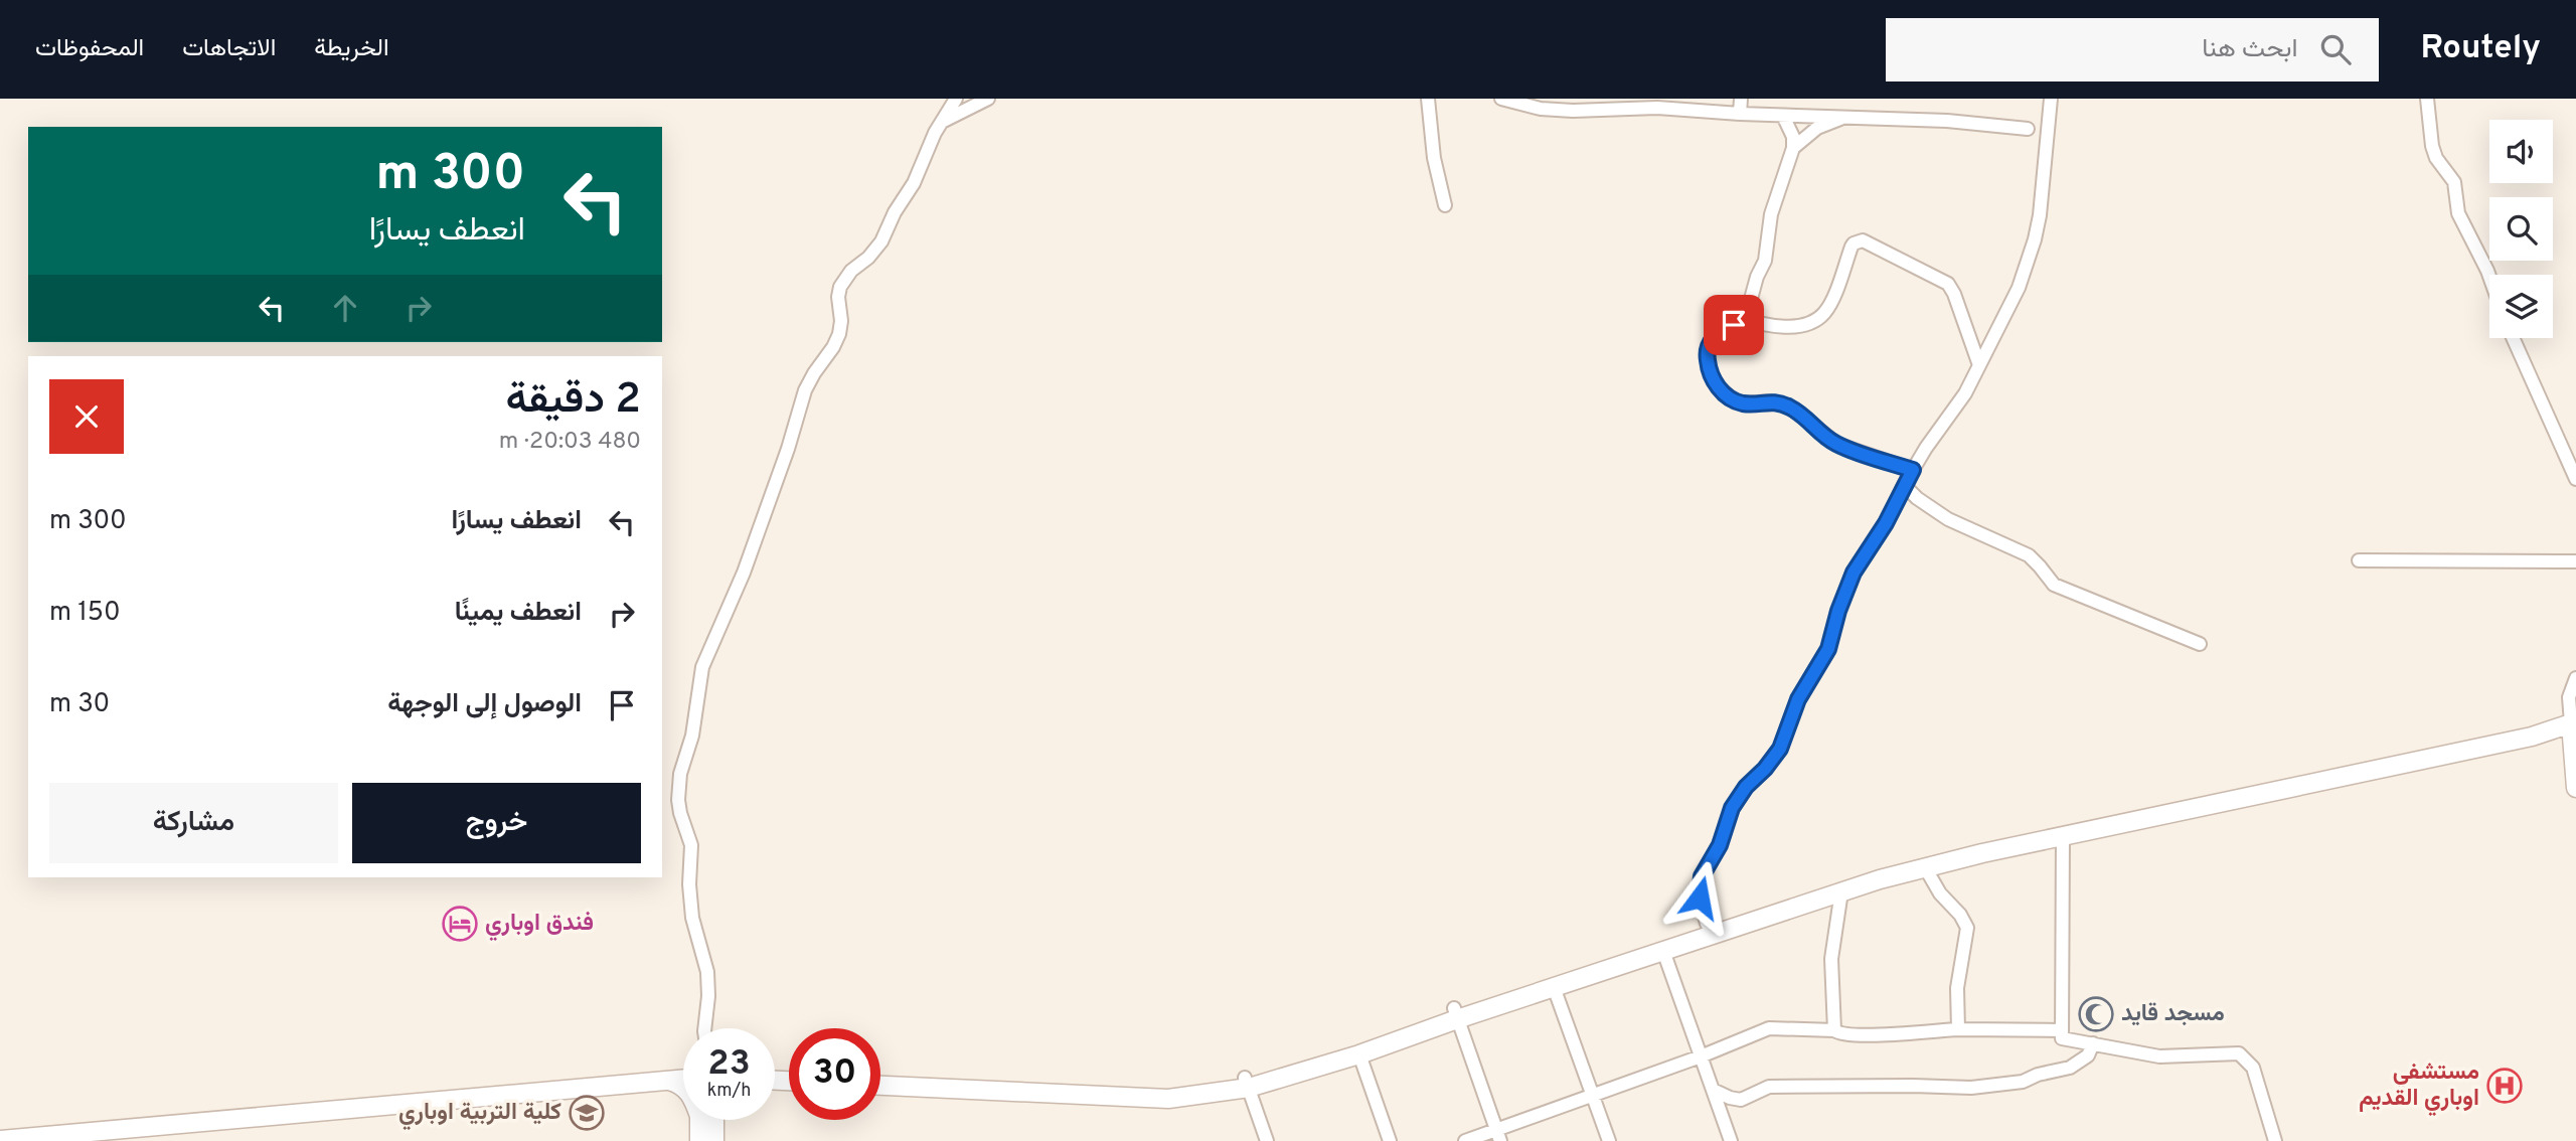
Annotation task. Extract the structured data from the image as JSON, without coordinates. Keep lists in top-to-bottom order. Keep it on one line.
{"places":{"hotel":["فندق اوباري"],"mosque":["مسجد قايد"],"hospital":["مستشفي اوباري القديم"],"school or university":["كلية التربية اوباري"]},"page":{"header":"Routely","search":"ابحث هنا","nav":["الخريطة","الاتجاهات","المحفوظات"],"turn":["300 m","انعطف يسارًا"],"heading":["2 دقيقة","480 m · 20:03"],"list":[{"name":"انعطف يسارًا","value":"300 m"},{"name":"انعطف يمينًا","value":"150 m"},{"name":"الوصول إلى الوجهة","value":"30 m"}],"buttons":["خروج","مشاركة"],"speed":"23 km/h","limit":"30"}}
